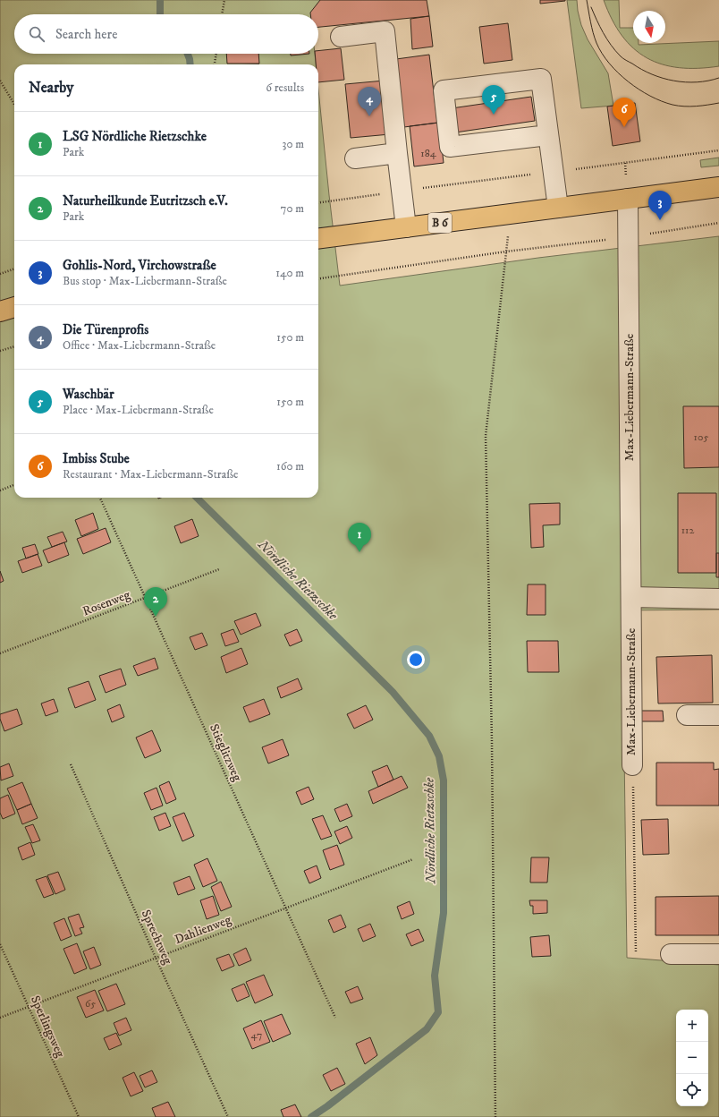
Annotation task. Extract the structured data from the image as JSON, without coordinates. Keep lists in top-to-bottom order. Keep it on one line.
{"streets":{"main road":["B 6"],"street":["Max-Liebermann-Straße"],"path":["Rosenweg","Stieglitzweg","Dahlienweg","Sprechtweg","Sperlingsweg"]},"crossings":[["B 6","Max-Liebermann-Straße"],["Rosenweg","Stieglitzweg"],["Stieglitzweg","Dahlienweg"],["Dahlienweg","Sprechtweg"],["Dahlienweg","Sperlingsweg"]],"water":["Nördliche Rietzschke"],"house_numbers":["184","105","112","65","47"],"north":"bottom","page":{"search":"Search here","heading":["Nearby","6 results"],"pins":["5","4","6","3","1","2"],"list":[{"mark":"1","name":"LSG Nördliche Rietzschke","note":"Park","value":"30 m"},{"mark":"2","name":"Naturheilkunde Eutritzsch e.V.","note":"Park","value":"70 m"},{"mark":"3","name":"Gohlis-Nord, Virchowstraße","note":"Bus stop · Max-Liebermann-Straße","value":"140 m"},{"mark":"4","name":"Die Türenprofis","note":"Office · Max-Liebermann-Straße","value":"150 m"},{"mark":"5","name":"Waschbär","note":"Place · Max-Liebermann-Straße","value":"150 m"},{"mark":"6","name":"Imbiss Stube","note":"Restaurant · Max-Liebermann-Straße","value":"160 m"}],"map_buttons":["+","−"]}}
